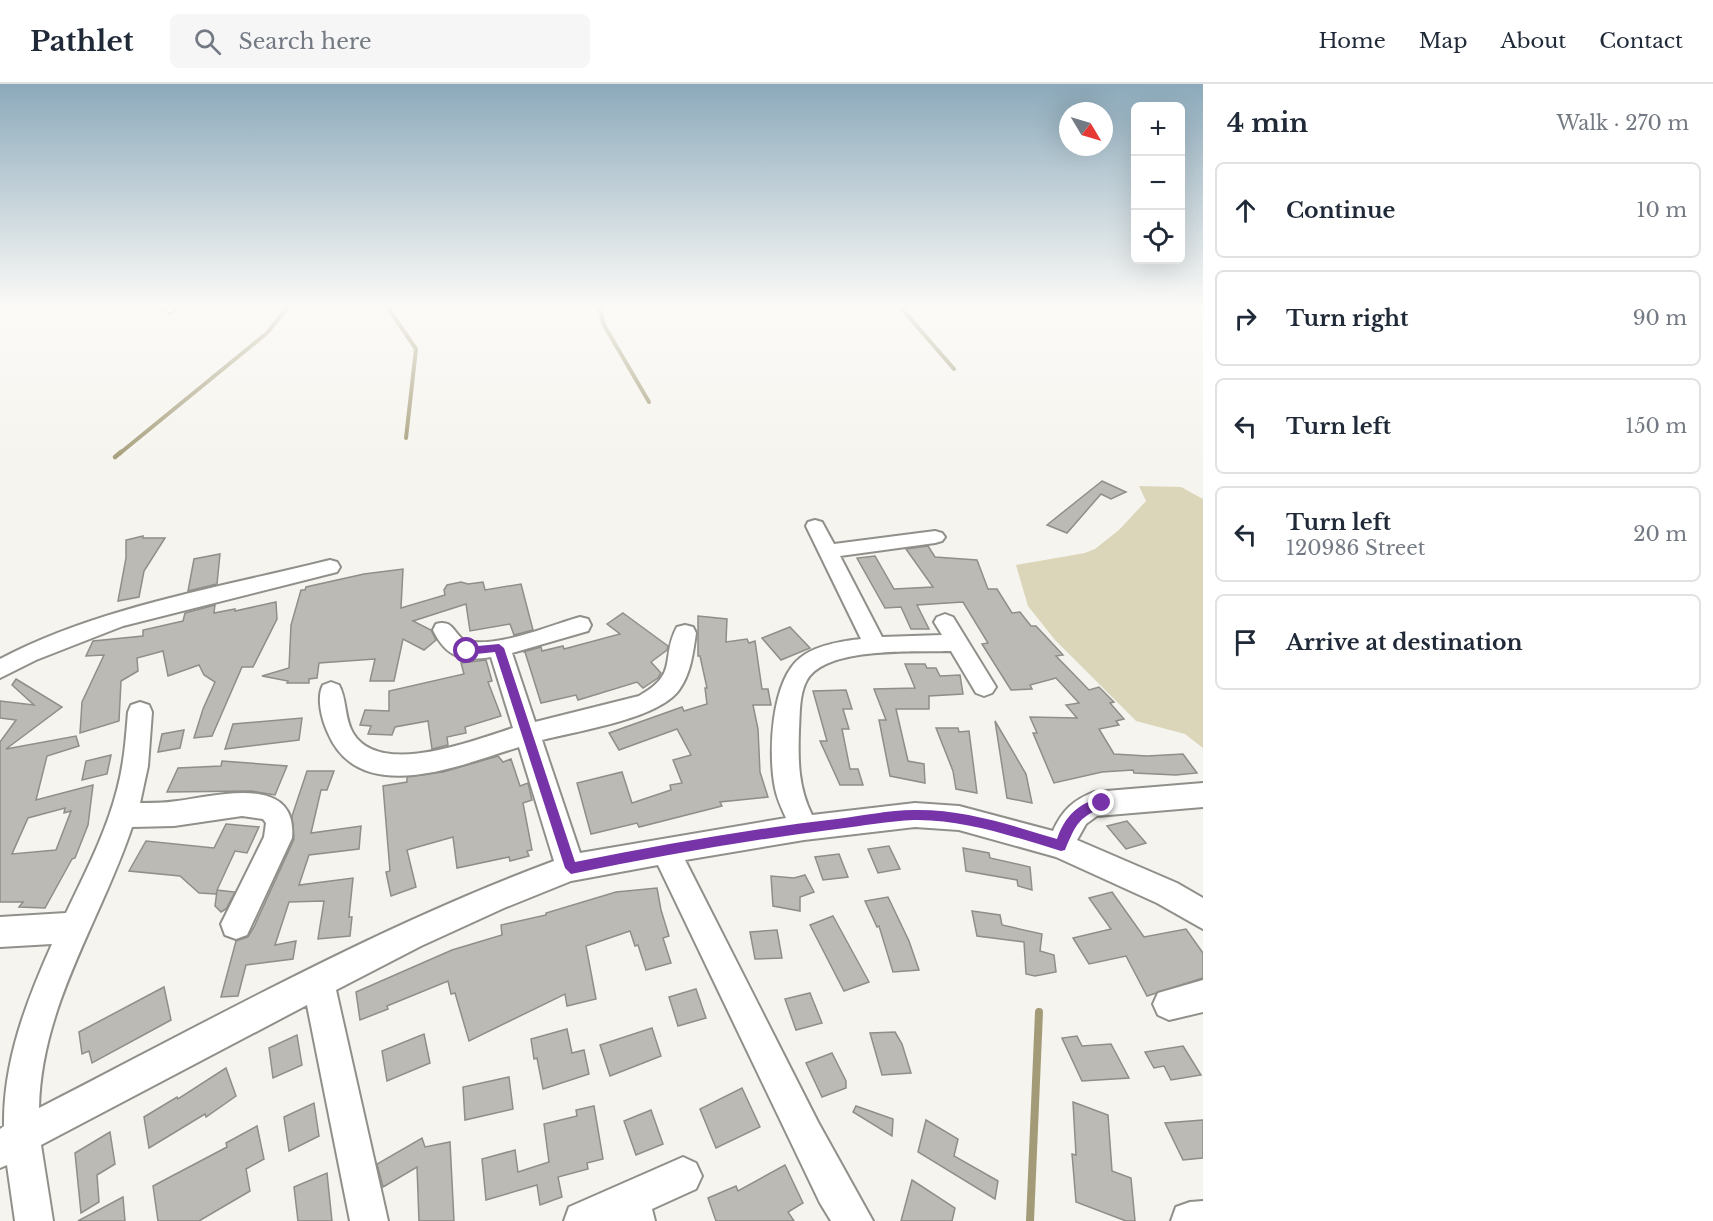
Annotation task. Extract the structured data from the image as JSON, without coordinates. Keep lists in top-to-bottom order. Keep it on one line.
{"north":"bottom right","page":{"header":"Pathlet","search":"Search here","nav":["Home","Map","About","Contact"],"heading":["4 min","Walk · 270 m"],"map_buttons":["+","−"],"list":[["Continue","10 m"],["Turn right","90 m"],["Turn left","150 m"],["Turn left","120986 Street","20 m"],"Arrive at destination"]}}
